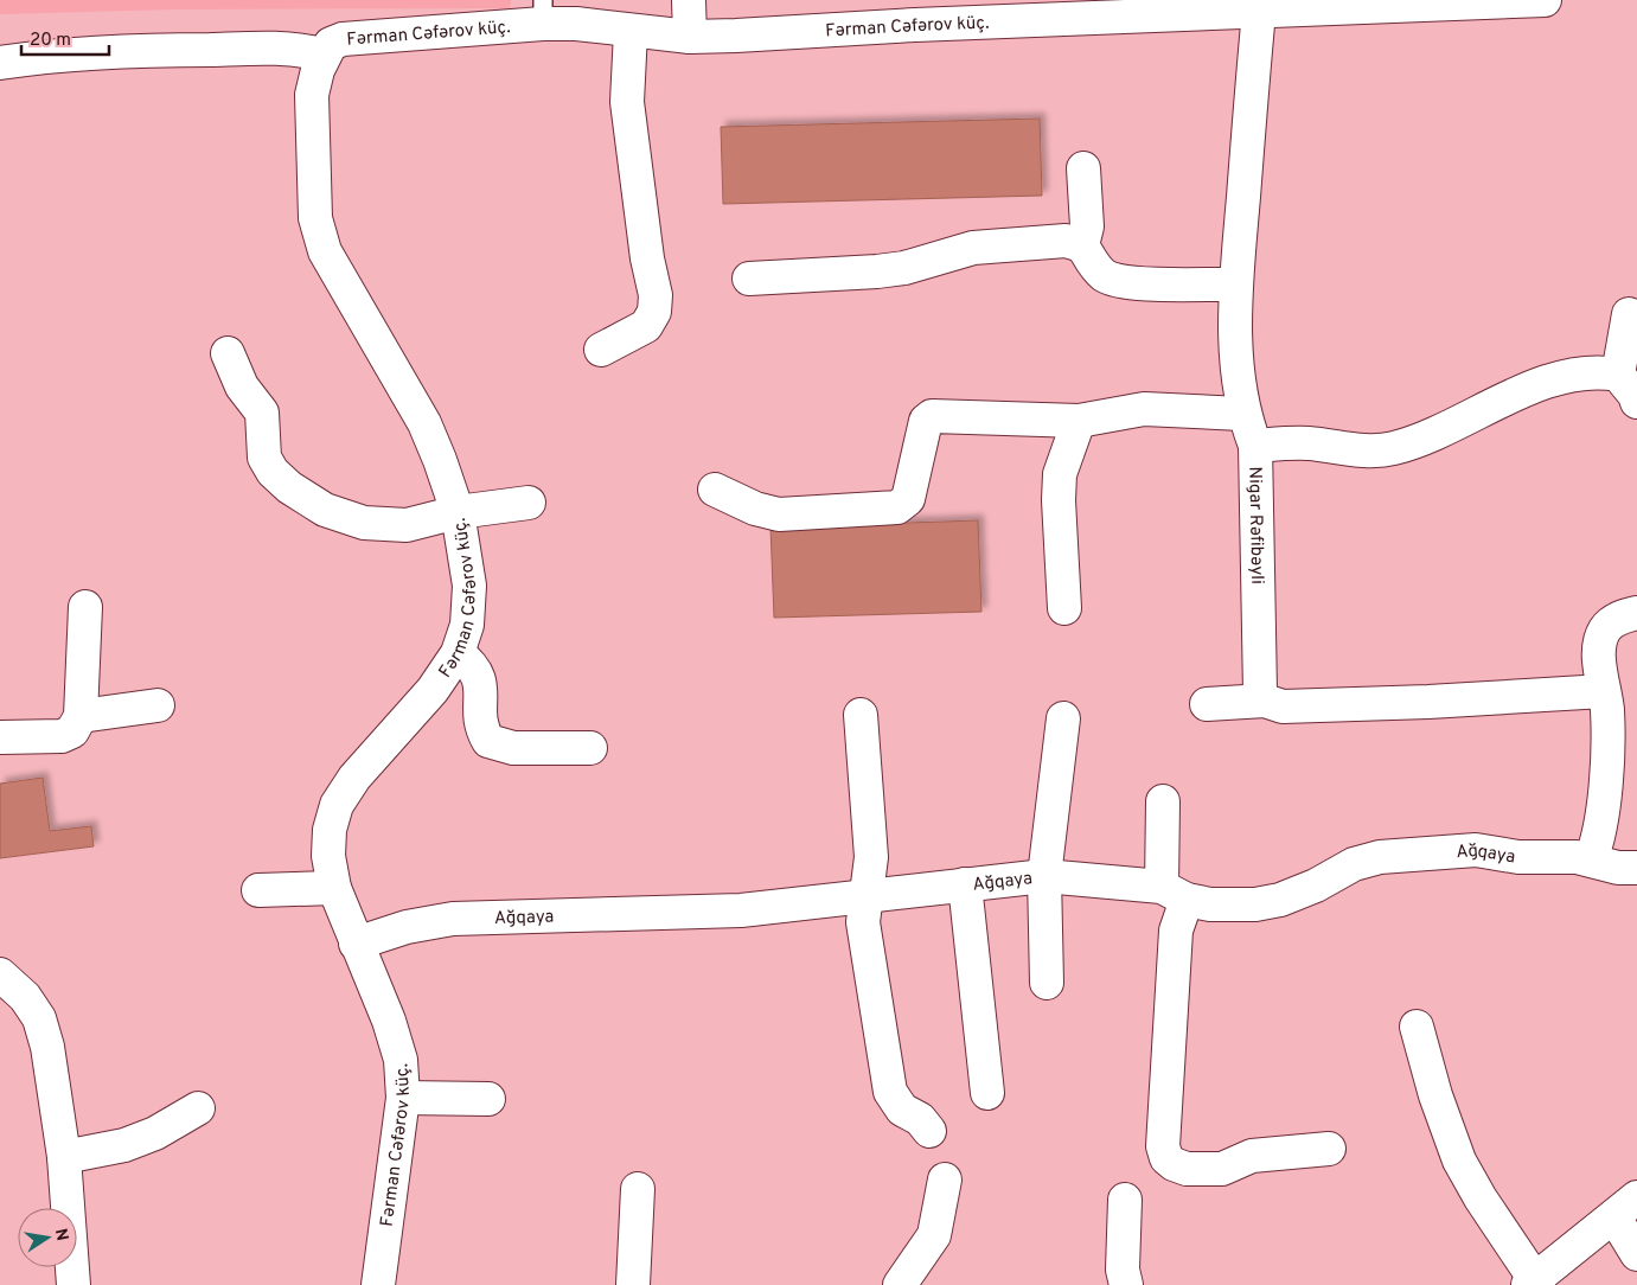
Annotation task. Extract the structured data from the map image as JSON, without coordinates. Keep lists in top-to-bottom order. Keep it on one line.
{"streets":{"street":["Fərman Cəfərov küç.","Nigar Rəfibəyli","Ağqaya"]},"crossings":[["Fərman Cəfərov küç.","Nigar Rəfibəyli"],["Fərman Cəfərov küç.","Ağqaya"]],"scale_bar":"20 m","north":"right"}
